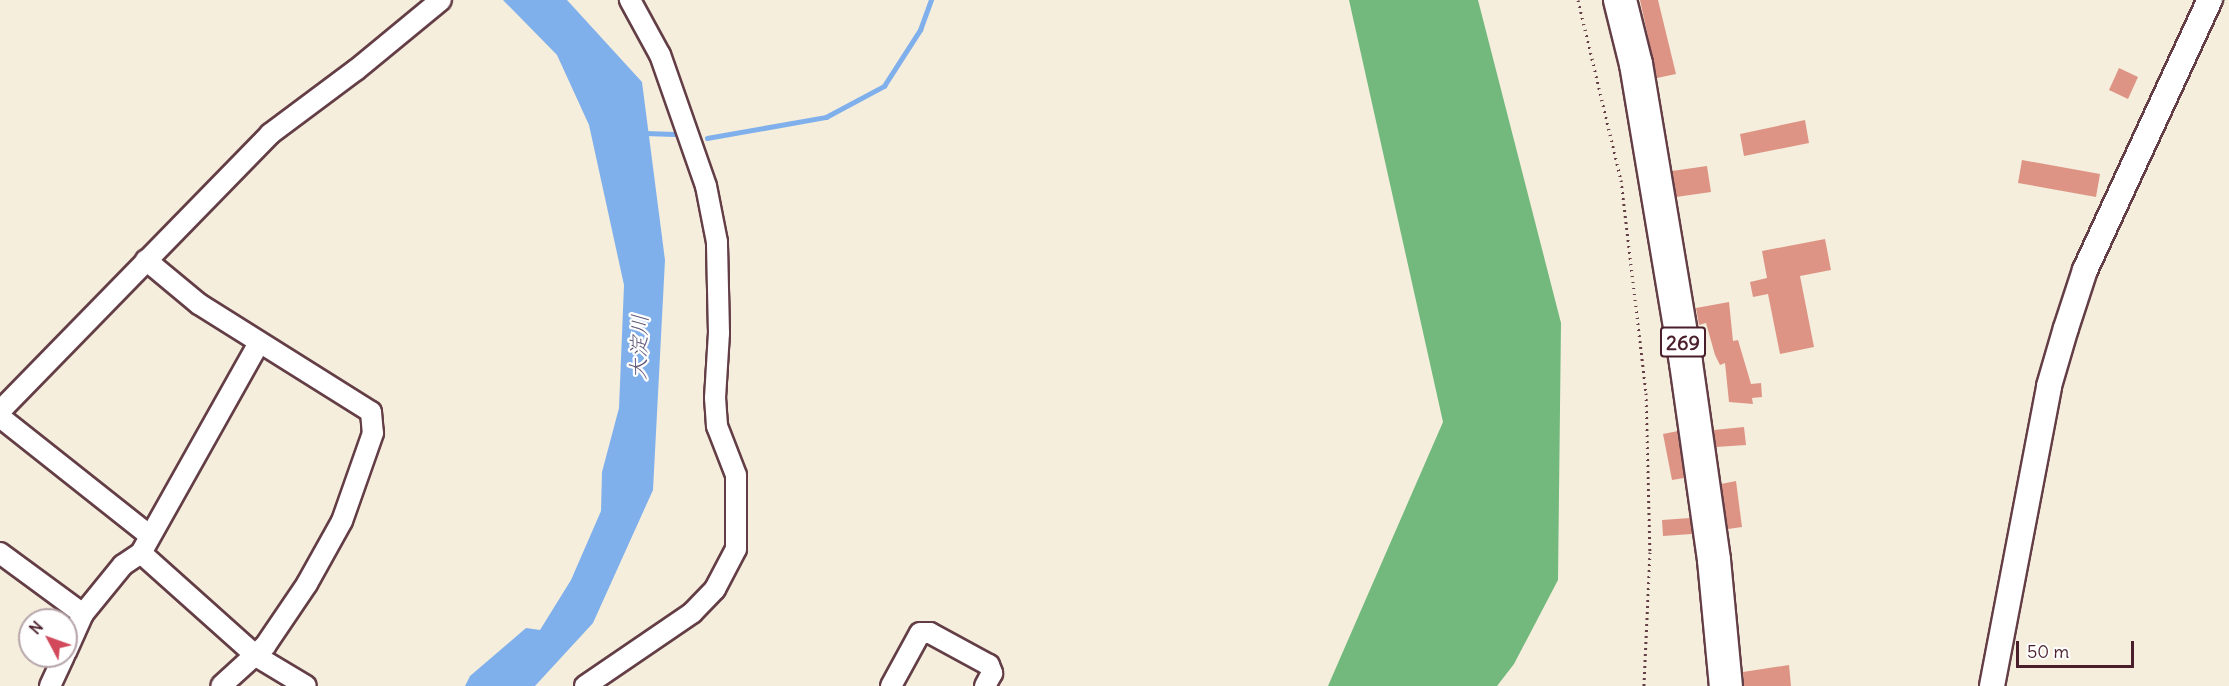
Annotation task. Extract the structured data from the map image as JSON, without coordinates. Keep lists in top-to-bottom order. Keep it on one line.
{"streets":{"highway":["269"]},"water":["大淀川"],"scale_bar":"50 m","north":"top left"}
